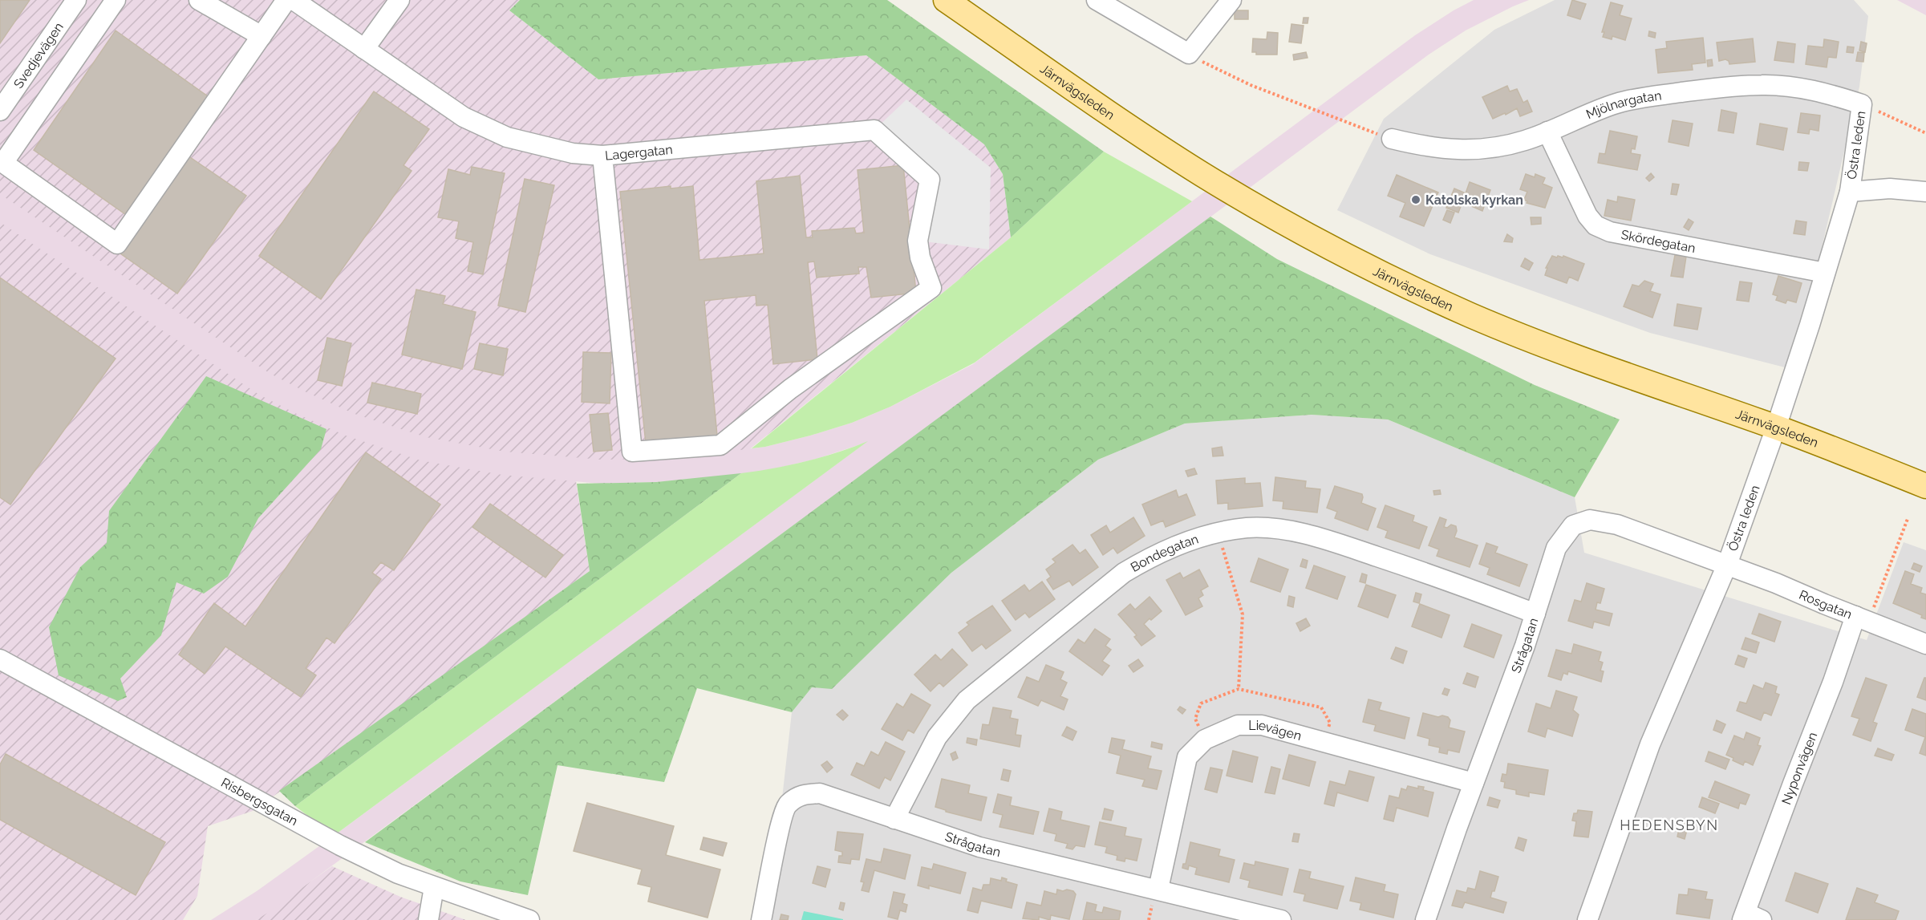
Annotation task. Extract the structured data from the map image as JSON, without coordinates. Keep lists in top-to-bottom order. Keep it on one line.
{"streets":{"main road":["Järnvägsleden"],"street":["Svedjevägen","Mjölnargatan","Östra leden","Lagergatan","Skördegatan","Bondegatan","Rosgatan","Strågatan","Lievägen","Nyponvägen","Risbergsgatan"]},"crossings":[["Järnvägsleden","Östra leden"],["Mjölnargatan","Östra leden"],["Mjölnargatan","Skördegatan"],["Östra leden","Skördegatan"],["Östra leden","Rosgatan"],["Östra leden","Strågatan"],["Bondegatan","Strågatan"],["Rosgatan","Strågatan"],["Rosgatan","Nyponvägen"],["Strågatan","Lievägen"]],"districts":["HEDENSBYN"],"places":["Katolska kyrkan"]}
